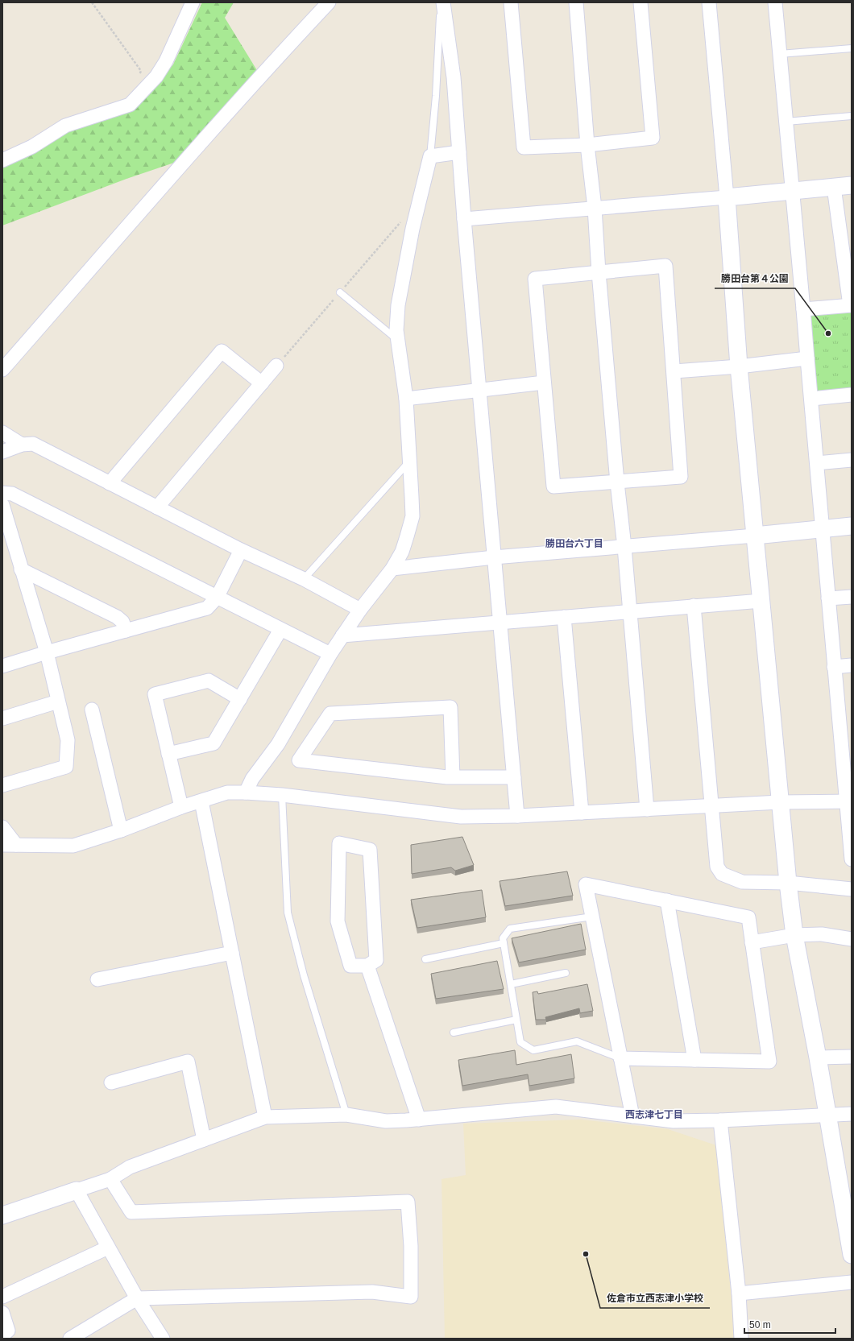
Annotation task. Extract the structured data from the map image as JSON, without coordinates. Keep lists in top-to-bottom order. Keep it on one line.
{"districts":["勝田台六丁目","西志津七丁目"],"places":["勝田台第４公園","佐倉市立西志津小学校"],"scale_bar":"50 m"}
